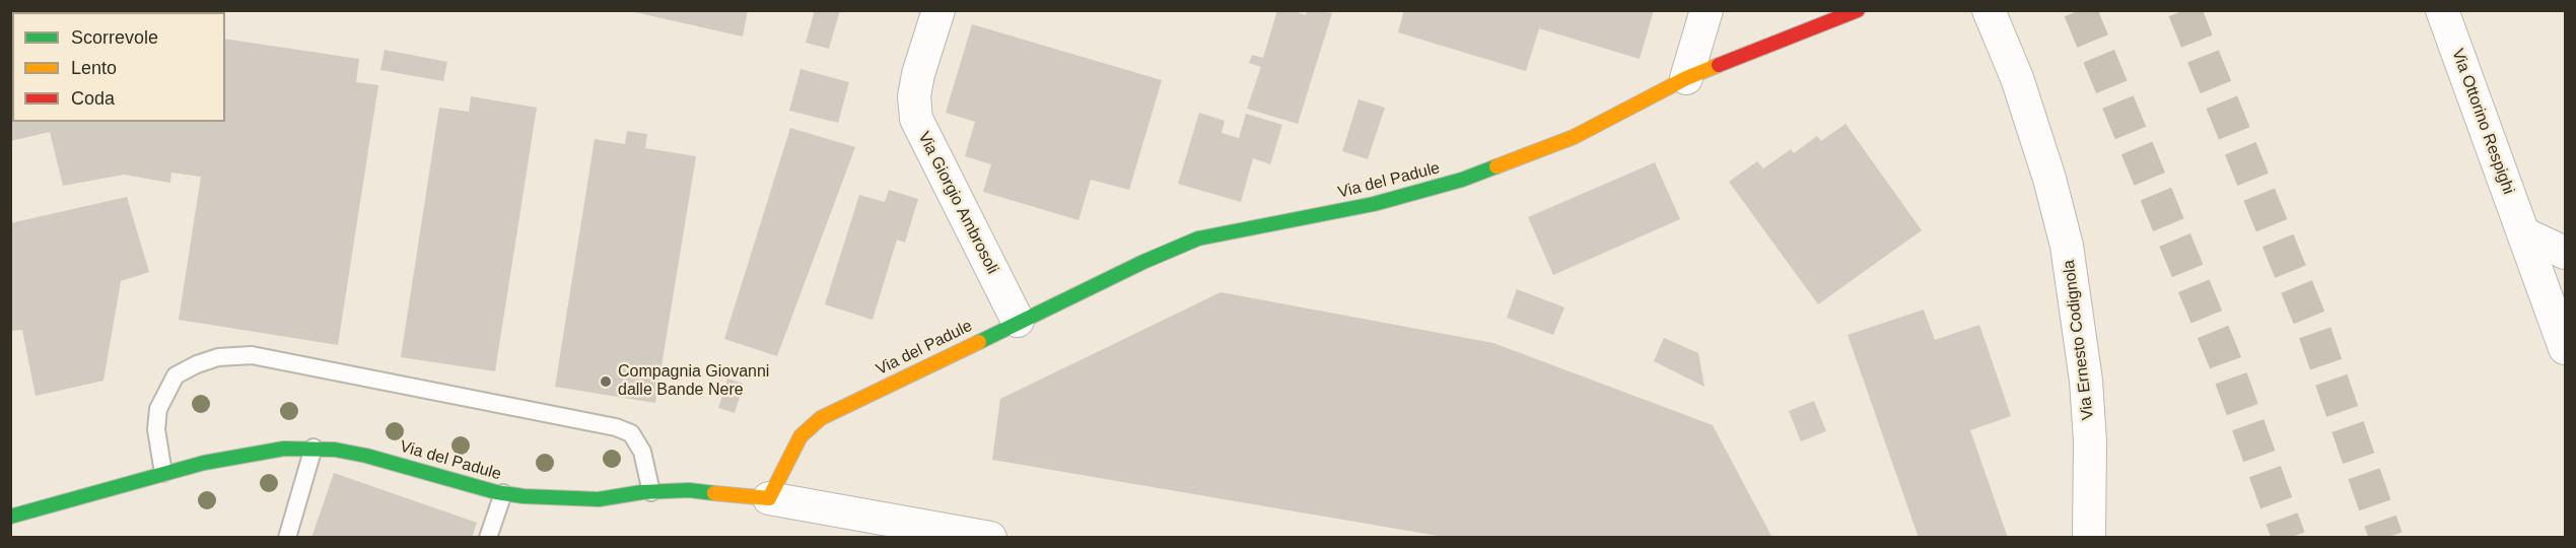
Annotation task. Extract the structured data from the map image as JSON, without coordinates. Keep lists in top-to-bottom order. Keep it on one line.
{"streets":{"street":["Via Ottorino Respighi","Via del Padule","Via Giorgio Ambrosoli","Via Ernesto Codignola"]},"crossings":[["Via del Padule","Via Giorgio Ambrosoli"]],"places":["Compagnia Giovanni dalle Bande Nere"],"legend":["Scorrevole","Lento","Coda"]}
